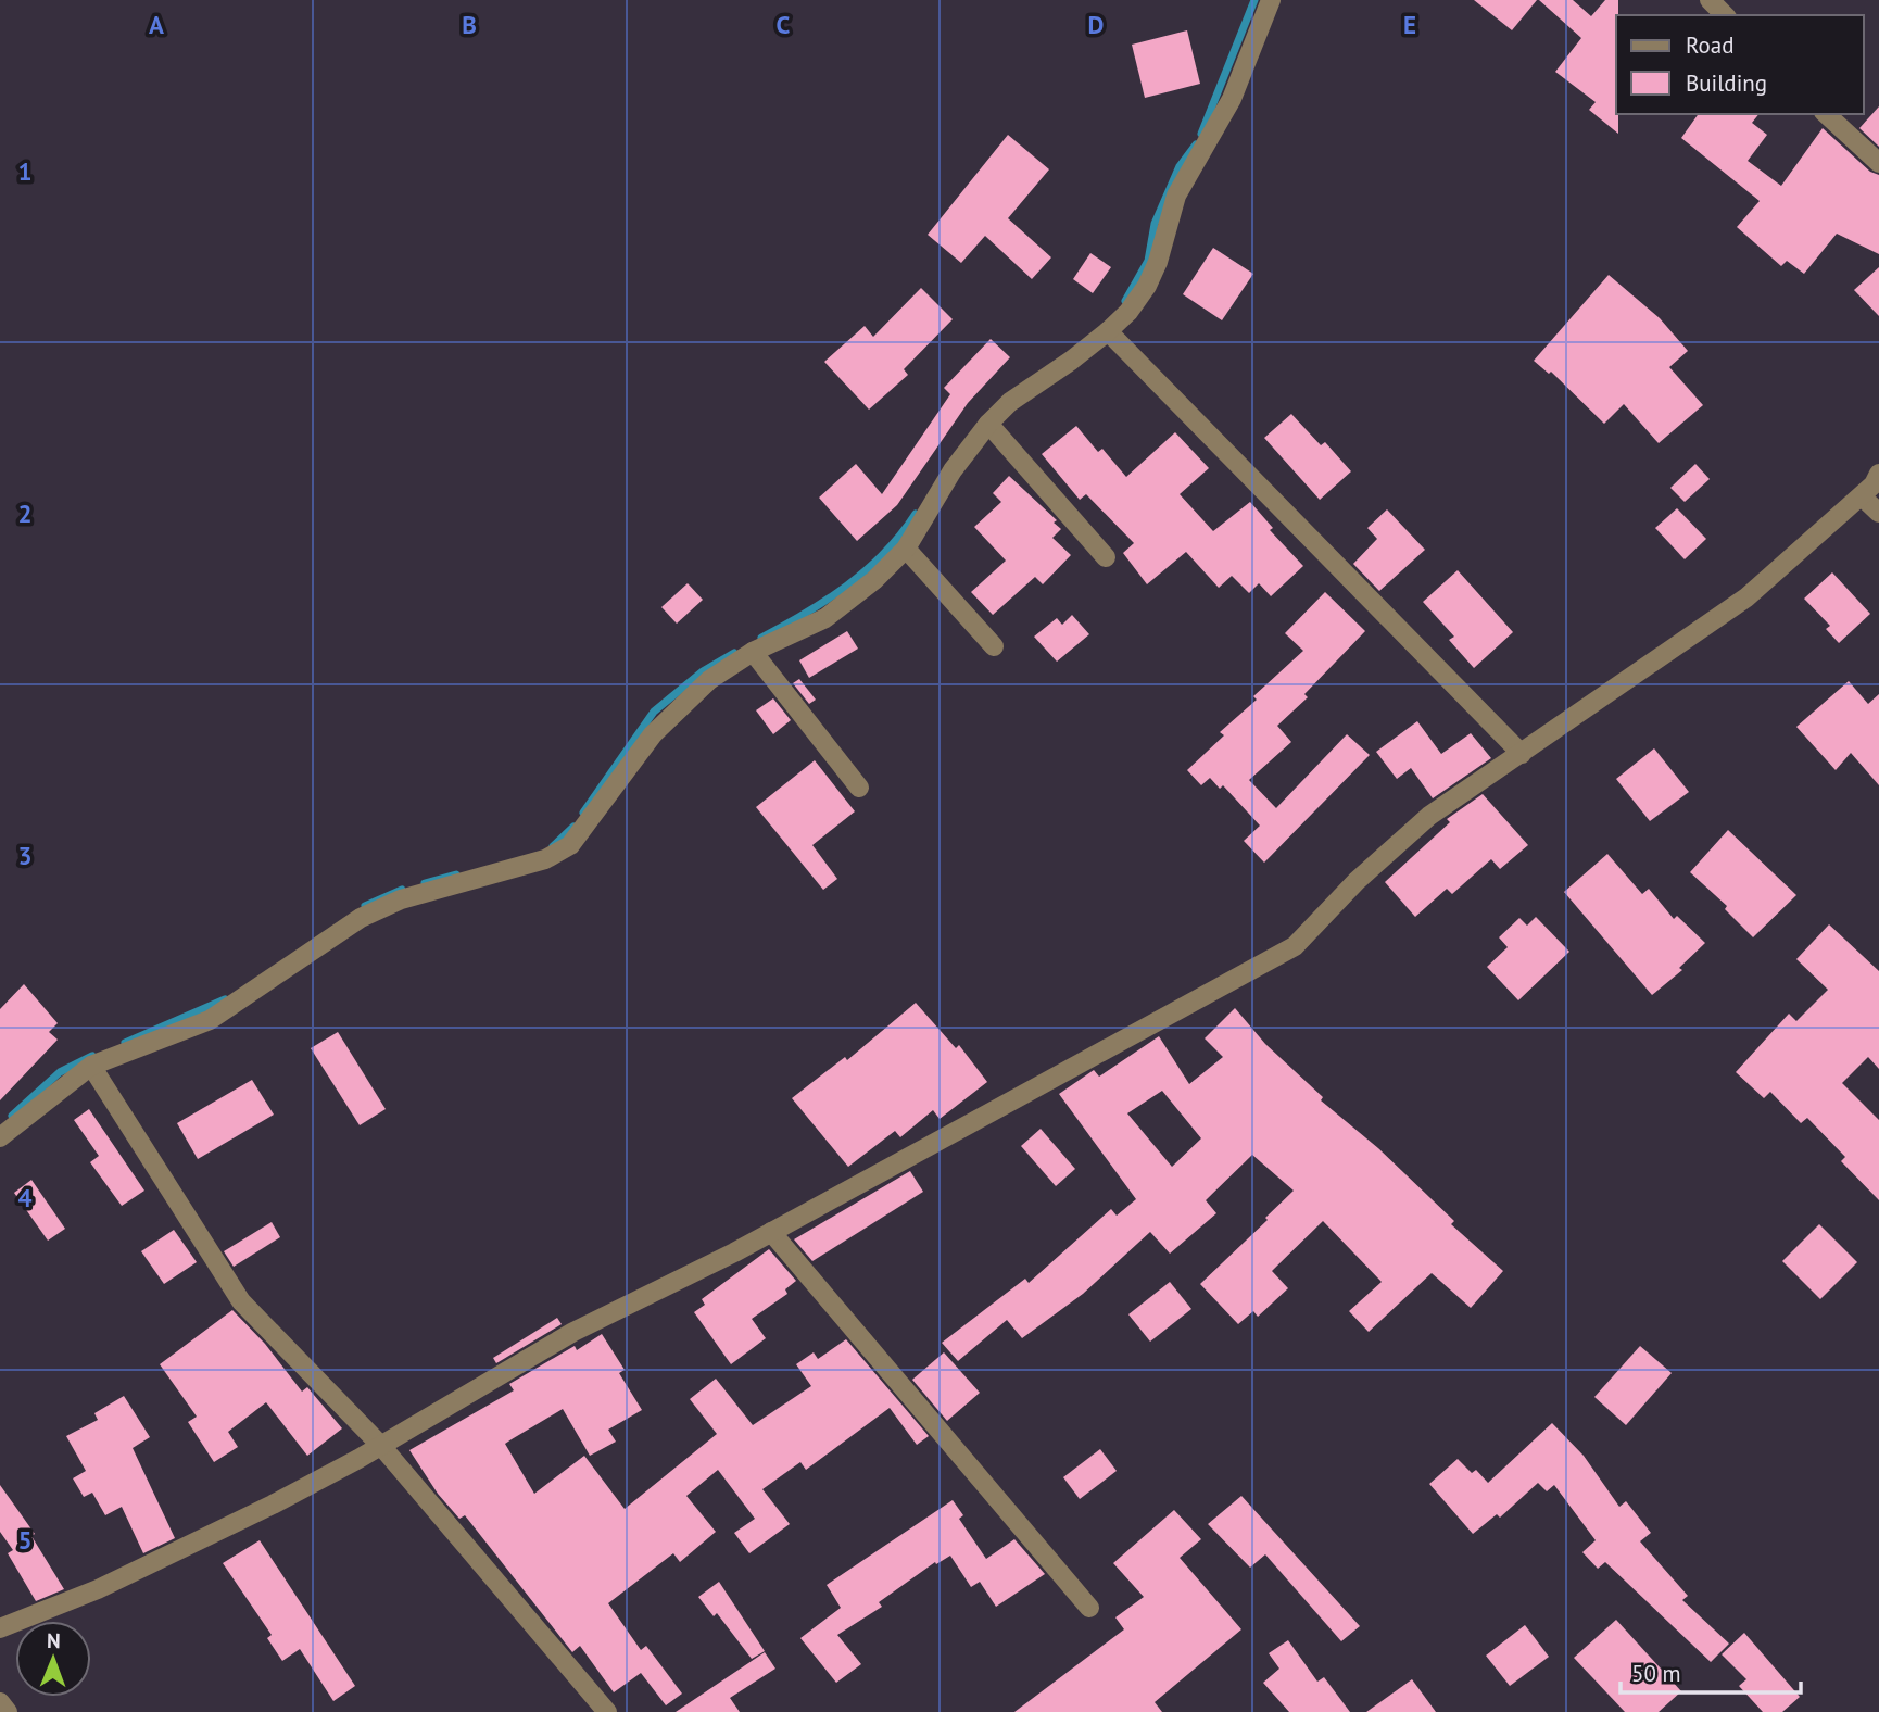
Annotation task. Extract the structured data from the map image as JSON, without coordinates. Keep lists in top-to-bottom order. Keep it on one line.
{"legend":["Road","Building"],"scale_bar":"50 m","north":"top","grid":{"columns":["A","B","C","D","E"],"rows":["1","2","3","4","5"]}}
